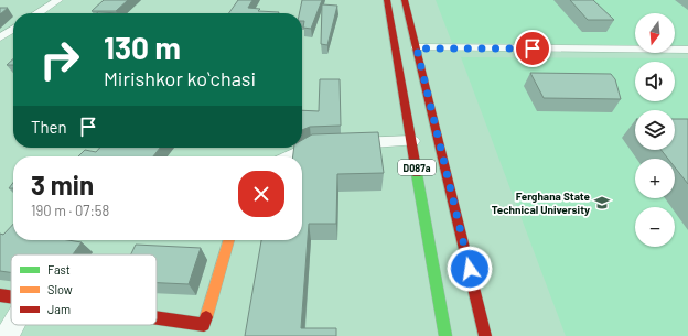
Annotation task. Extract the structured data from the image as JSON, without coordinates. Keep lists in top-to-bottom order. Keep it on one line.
{"streets":{"main road":["D087a"]},"places":{"school or university":["Ferghana State Technical University"]},"legend":["Fast","Slow","Jam"],"north":"bottom","page":{"map_buttons":["+","−"],"turn":["130 m","Mirishkor koʻchasi"],"then":"Then","heading":["3 min","190 m · 07:58"]}}
